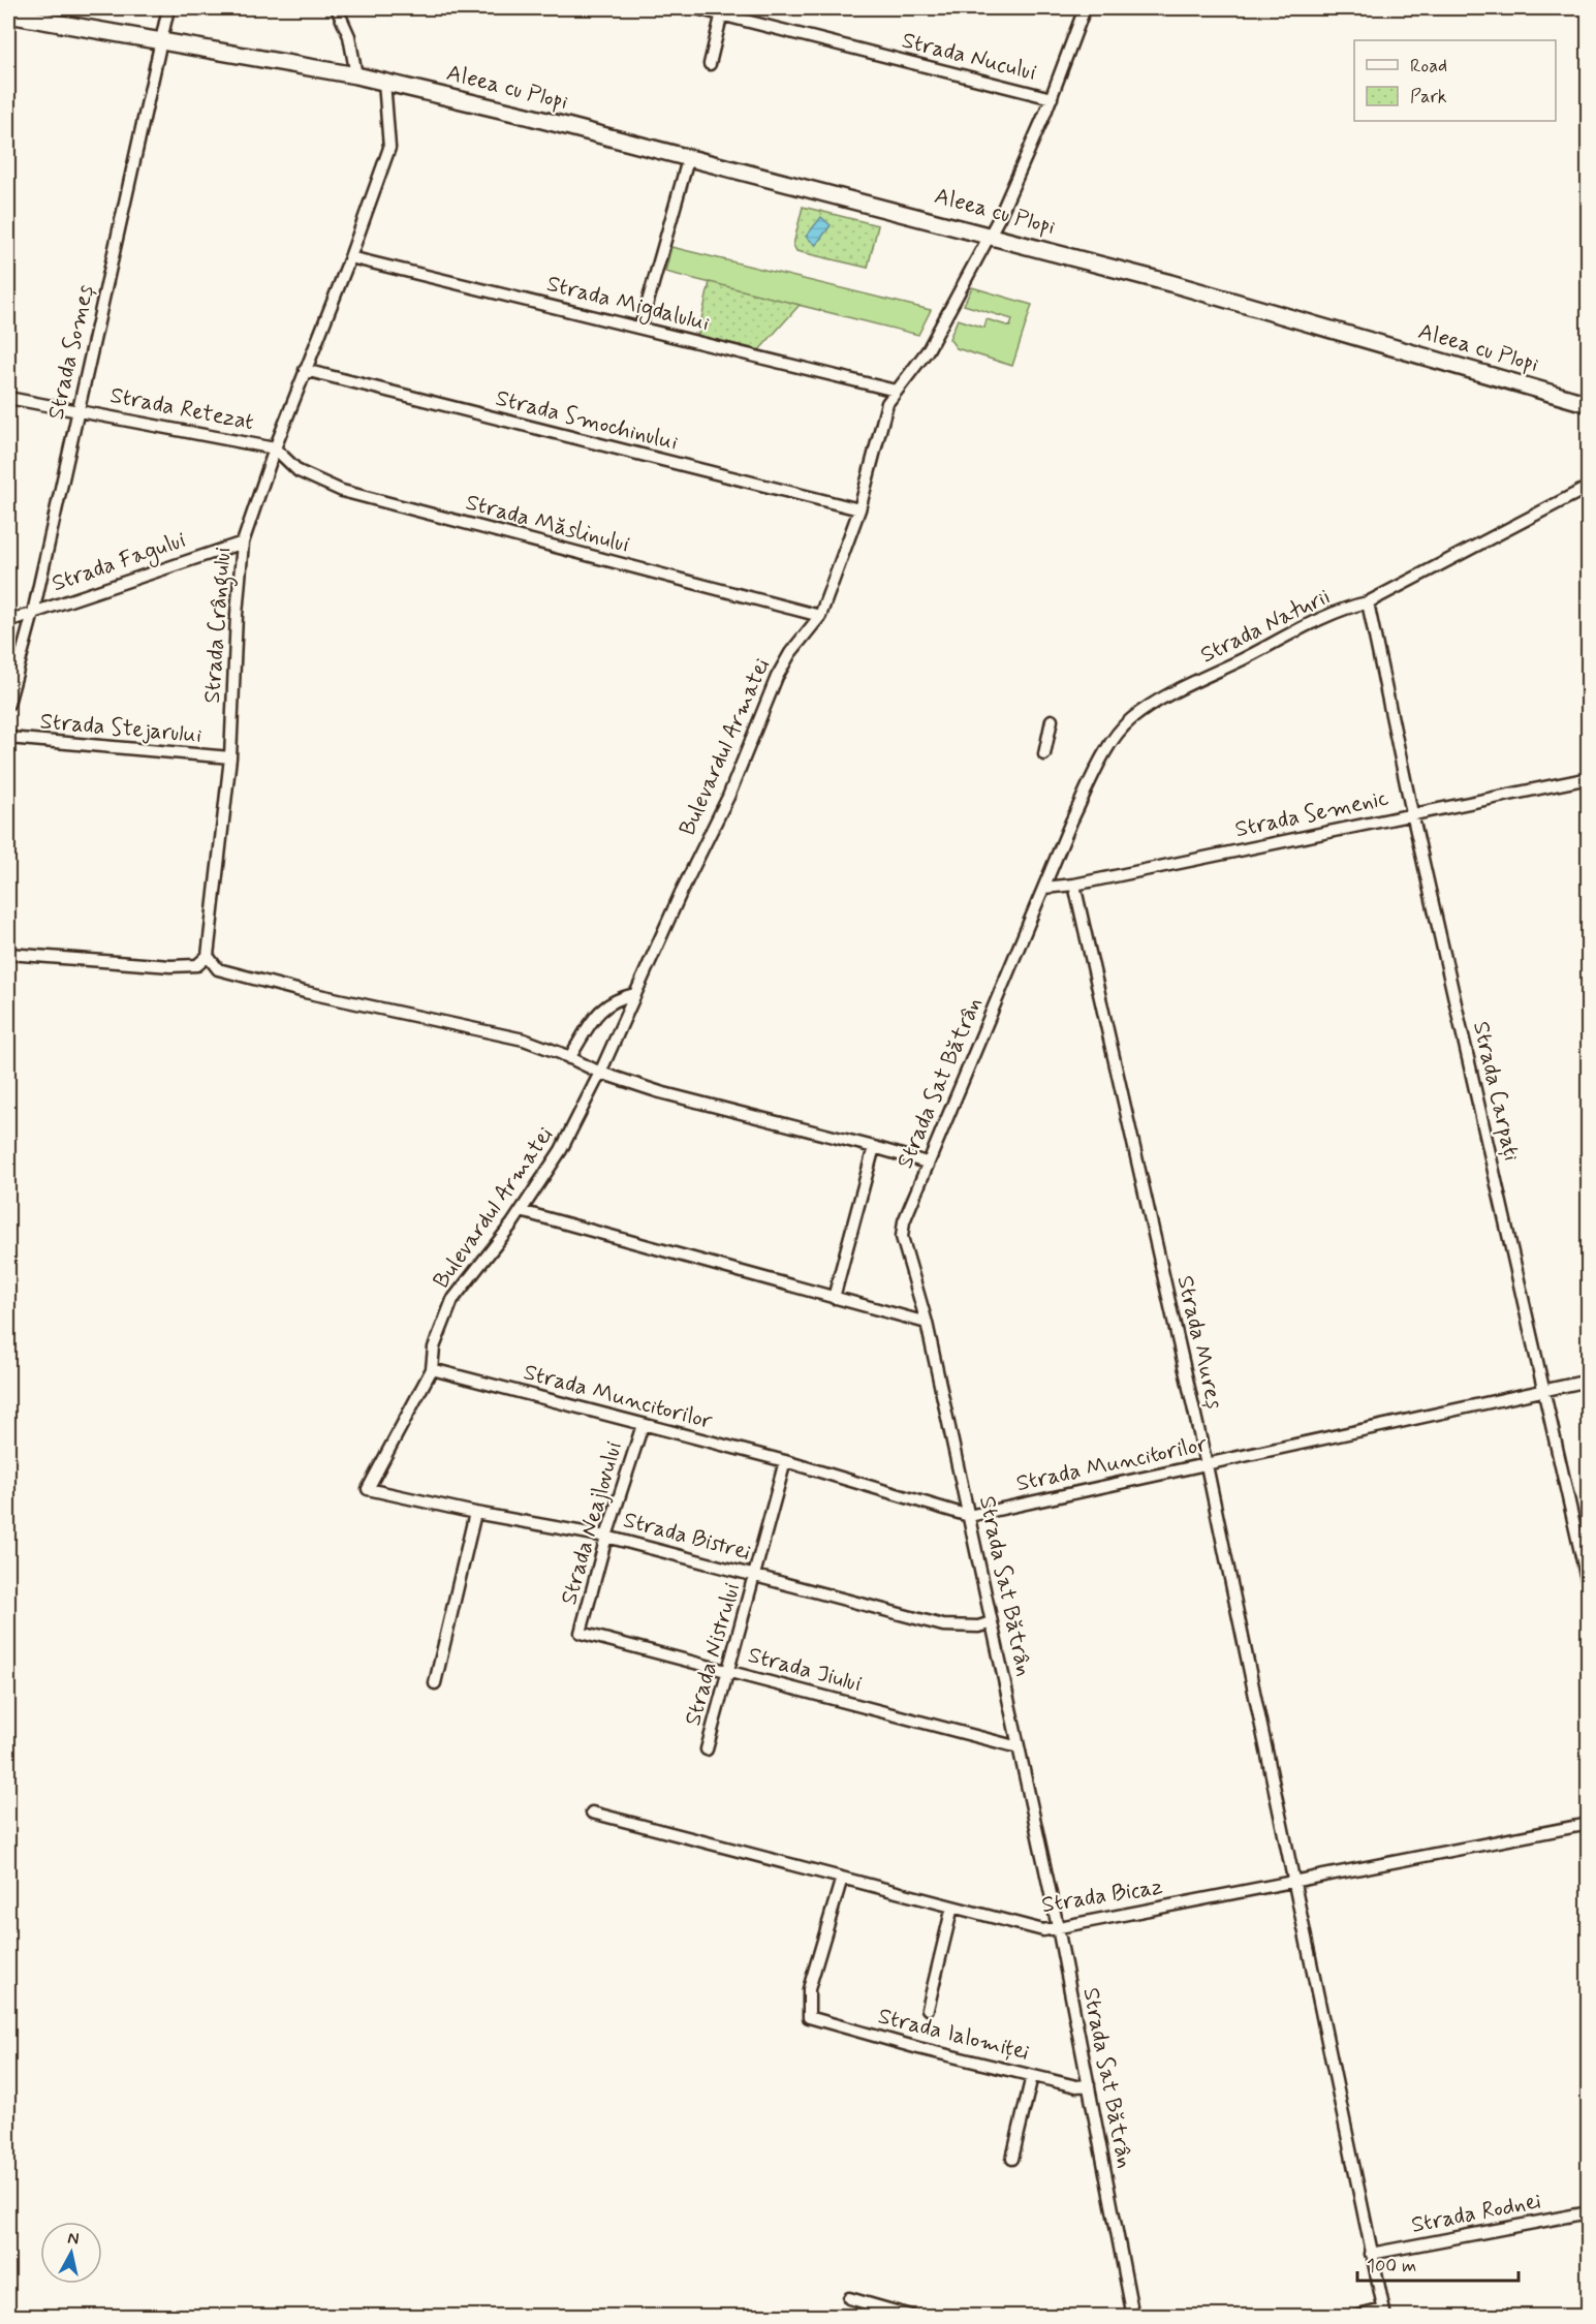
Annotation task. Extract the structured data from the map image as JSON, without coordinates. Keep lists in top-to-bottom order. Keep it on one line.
{"streets":{"street":["Strada Nucului","Aleea cu Plopi","Strada Migdalului","Strada Someș","Strada Retezat","Strada Smochinului","Strada Măslinului","Strada Fagului","Strada Crângului","Strada Naturii","Strada Stejarului","Bulevardul Armatei","Strada Semenic","Strada Sat Bătrân","Strada Carpați","Strada Mureș","Strada Muncitorilor","Strada Neajlovului","Strada Bistrei","Strada Nistrului","Strada Jiului","Strada Bicaz","Strada Ialomiței","Strada Rodnei"]},"crossings":[["Strada Nucului","Bulevardul Armatei"],["Aleea cu Plopi","Strada Someș"],["Aleea cu Plopi","Strada Crângului"],["Aleea cu Plopi","Bulevardul Armatei"],["Strada Migdalului","Strada Crângului"],["Strada Migdalului","Bulevardul Armatei"],["Strada Someș","Strada Retezat"],["Strada Someș","Strada Fagului"],["Strada Retezat","Strada Măslinului"],["Strada Retezat","Strada Crângului"],["Strada Smochinului","Strada Crângului"],["Strada Smochinului","Bulevardul Armatei"],["Strada Măslinului","Strada Crângului"],["Strada Măslinului","Bulevardul Armatei"],["Strada Fagului","Strada Crângului"],["Strada Crângului","Strada Stejarului"],["Strada Naturii","Strada Semenic"],["Strada Naturii","Strada Sat Bătrân"],["Strada Naturii","Strada Carpați"],["Bulevardul Armatei","Strada Muncitorilor"],["Bulevardul Armatei","Strada Bistrei"],["Strada Semenic","Strada Sat Bătrân"],["Strada Semenic","Strada Carpați"],["Strada Semenic","Strada Mureș"],["Strada Sat Bătrân","Strada Muncitorilor"],["Strada Sat Bătrân","Strada Bistrei"],["Strada Sat Bătrân","Strada Jiului"],["Strada Sat Bătrân","Strada Bicaz"],["Strada Sat Bătrân","Strada Ialomiței"],["Strada Carpați","Strada Muncitorilor"],["Strada Mureș","Strada Muncitorilor"],["Strada Mureș","Strada Bicaz"],["Strada Mureș","Strada Rodnei"],["Strada Muncitorilor","Strada Neajlovului"],["Strada Muncitorilor","Strada Nistrului"],["Strada Neajlovului","Strada Bistrei"],["Strada Neajlovului","Strada Jiului"],["Strada Bistrei","Strada Nistrului"],["Strada Nistrului","Strada Jiului"],["Strada Bicaz","Strada Ialomiței"]],"legend":["Road","Park"],"scale_bar":"100 m","north":"top"}
